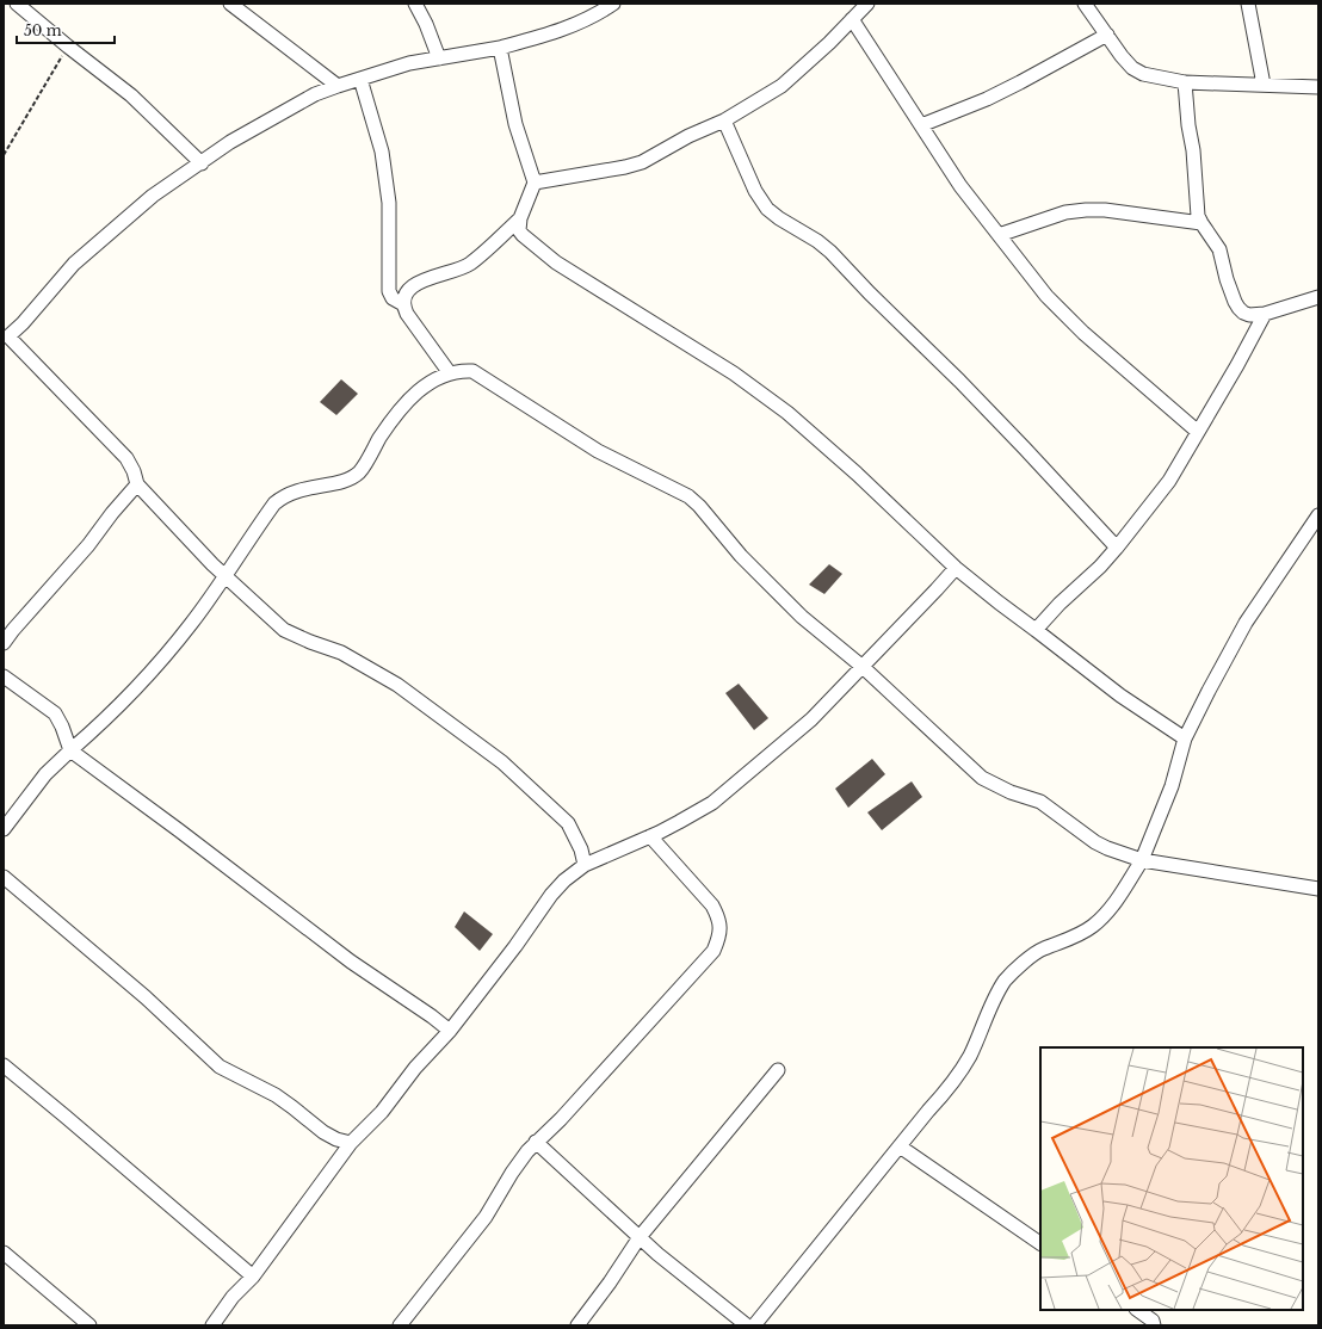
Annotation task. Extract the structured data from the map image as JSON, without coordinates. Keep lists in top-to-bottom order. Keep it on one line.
{"scale_bar":"50 m"}
